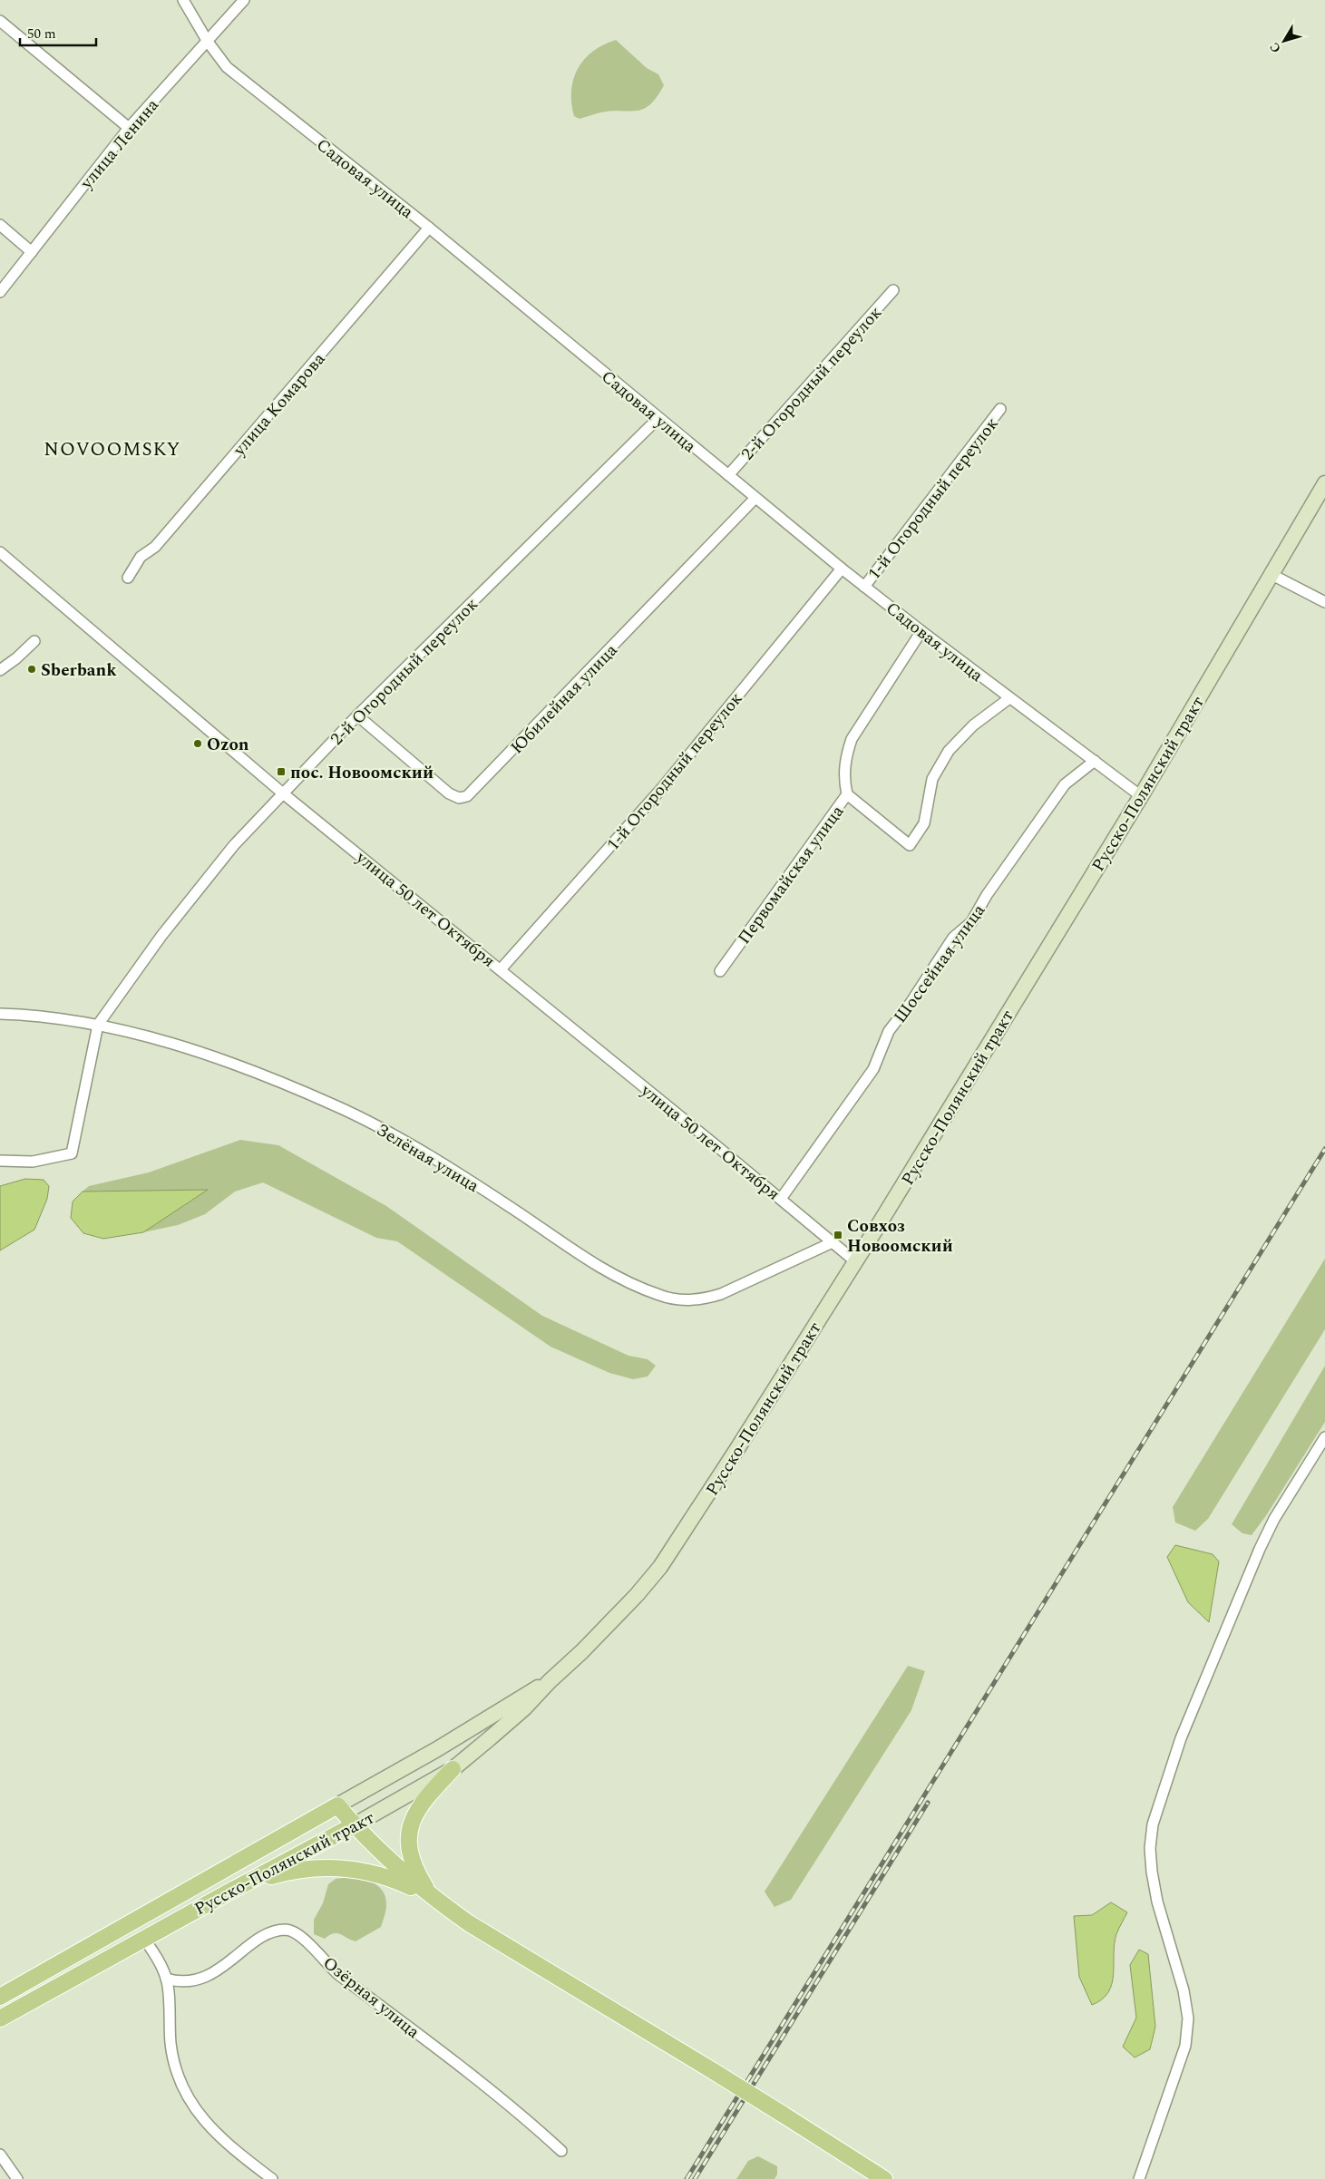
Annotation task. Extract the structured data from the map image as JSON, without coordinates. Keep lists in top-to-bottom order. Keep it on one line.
{"streets":{"main road":["Русско-Полянский тракт"],"street":["улица Ленина","Садовая улица","2-й Огородный переулок","улица Комарова","1-й Огородный переулок","Юбилейная улица","Первомайская улица","улица 50 лет Октября","Шоссейная улица","Зелёная улица","Озёрная улица"]},"crossings":[["улица Ленина","Садовая улица"],["Садовая улица","2-й Огородный переулок"],["Садовая улица","улица Комарова"],["Садовая улица","1-й Огородный переулок"],["Садовая улица","Юбилейная улица"],["Садовая улица","Русско-Полянский тракт"],["Садовая улица","Первомайская улица"],["Садовая улица","Шоссейная улица"],["2-й Огородный переулок","Юбилейная улица"],["2-й Огородный переулок","улица 50 лет Октября"],["2-й Огородный переулок","Зелёная улица"],["1-й Огородный переулок","улица 50 лет Октября"],["Русско-Полянский тракт","улица 50 лет Октября"],["улица 50 лет Октября","Шоссейная улица"],["улица 50 лет Октября","Зелёная улица"]],"districts":["NOVOOMSKY"],"places":{"other":["Sberbank","Ozon"],"transit":["пос. Новоомский","Совхоз Новоомский"]},"scale_bar":"50 m","north":"bottom left"}
